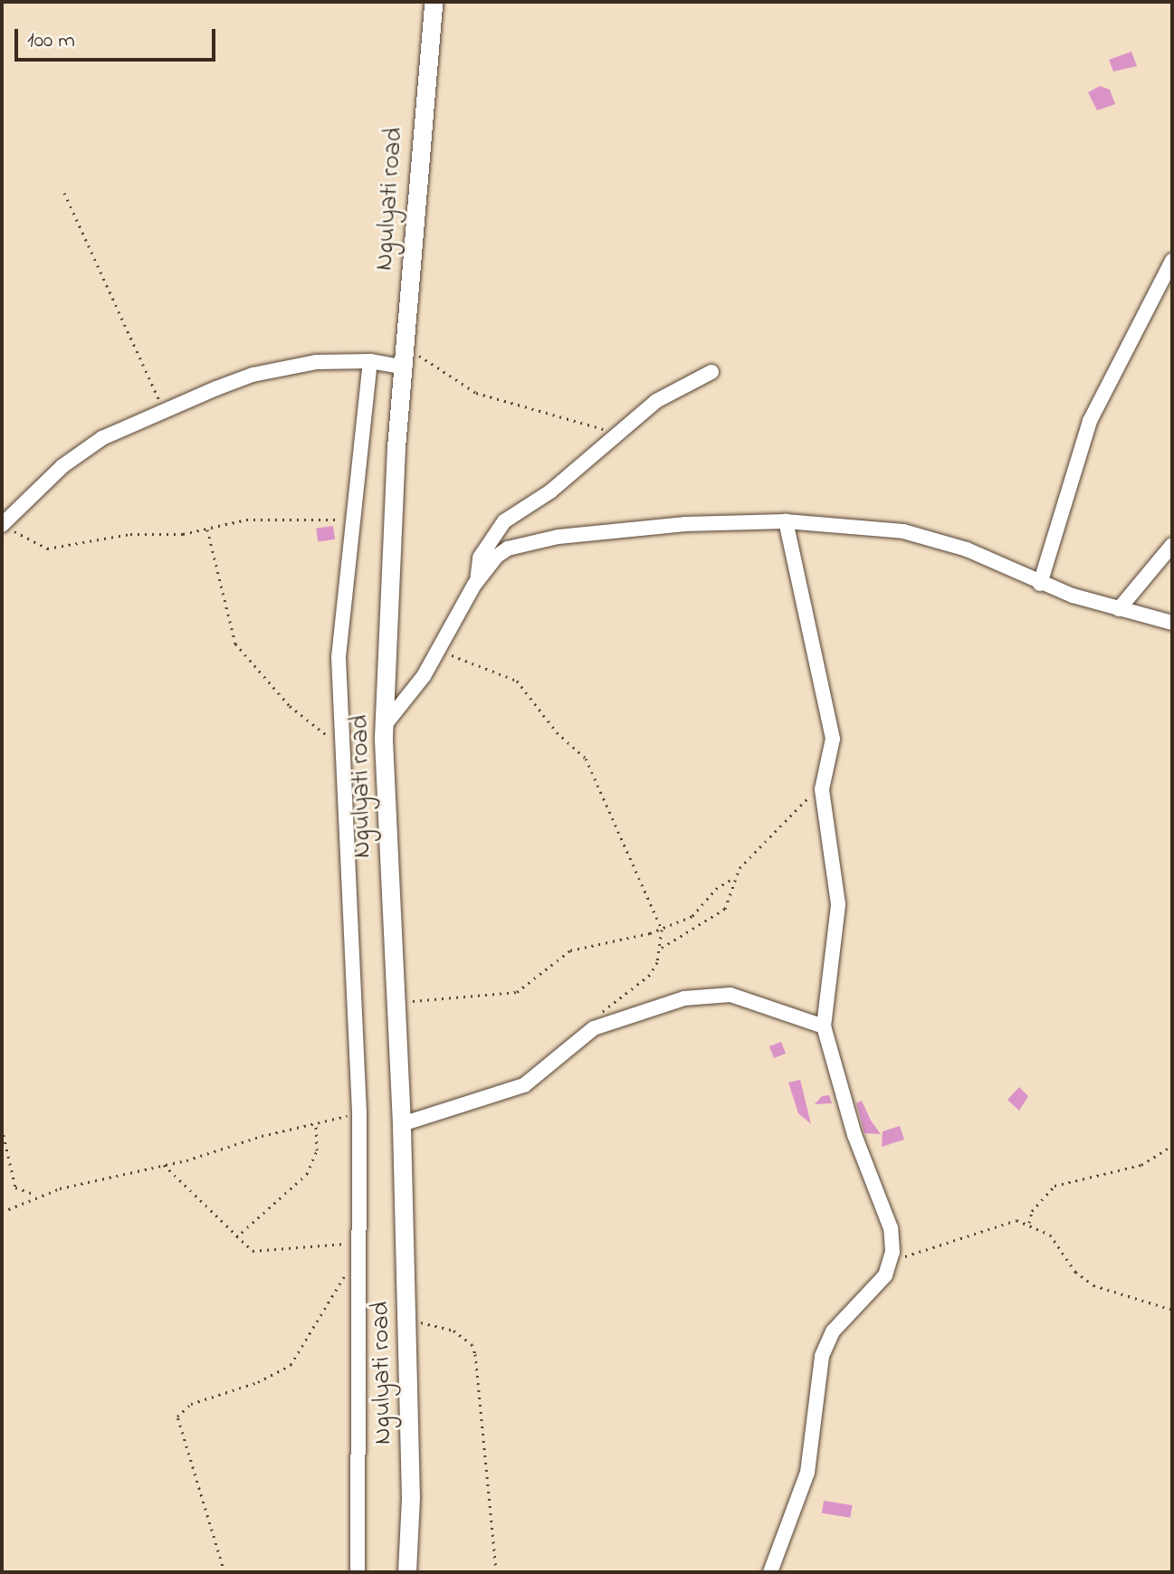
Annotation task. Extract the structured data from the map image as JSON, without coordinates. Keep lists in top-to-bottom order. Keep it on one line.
{"streets":{"main road":["Ngulyati road"]},"scale_bar":"100 m"}
